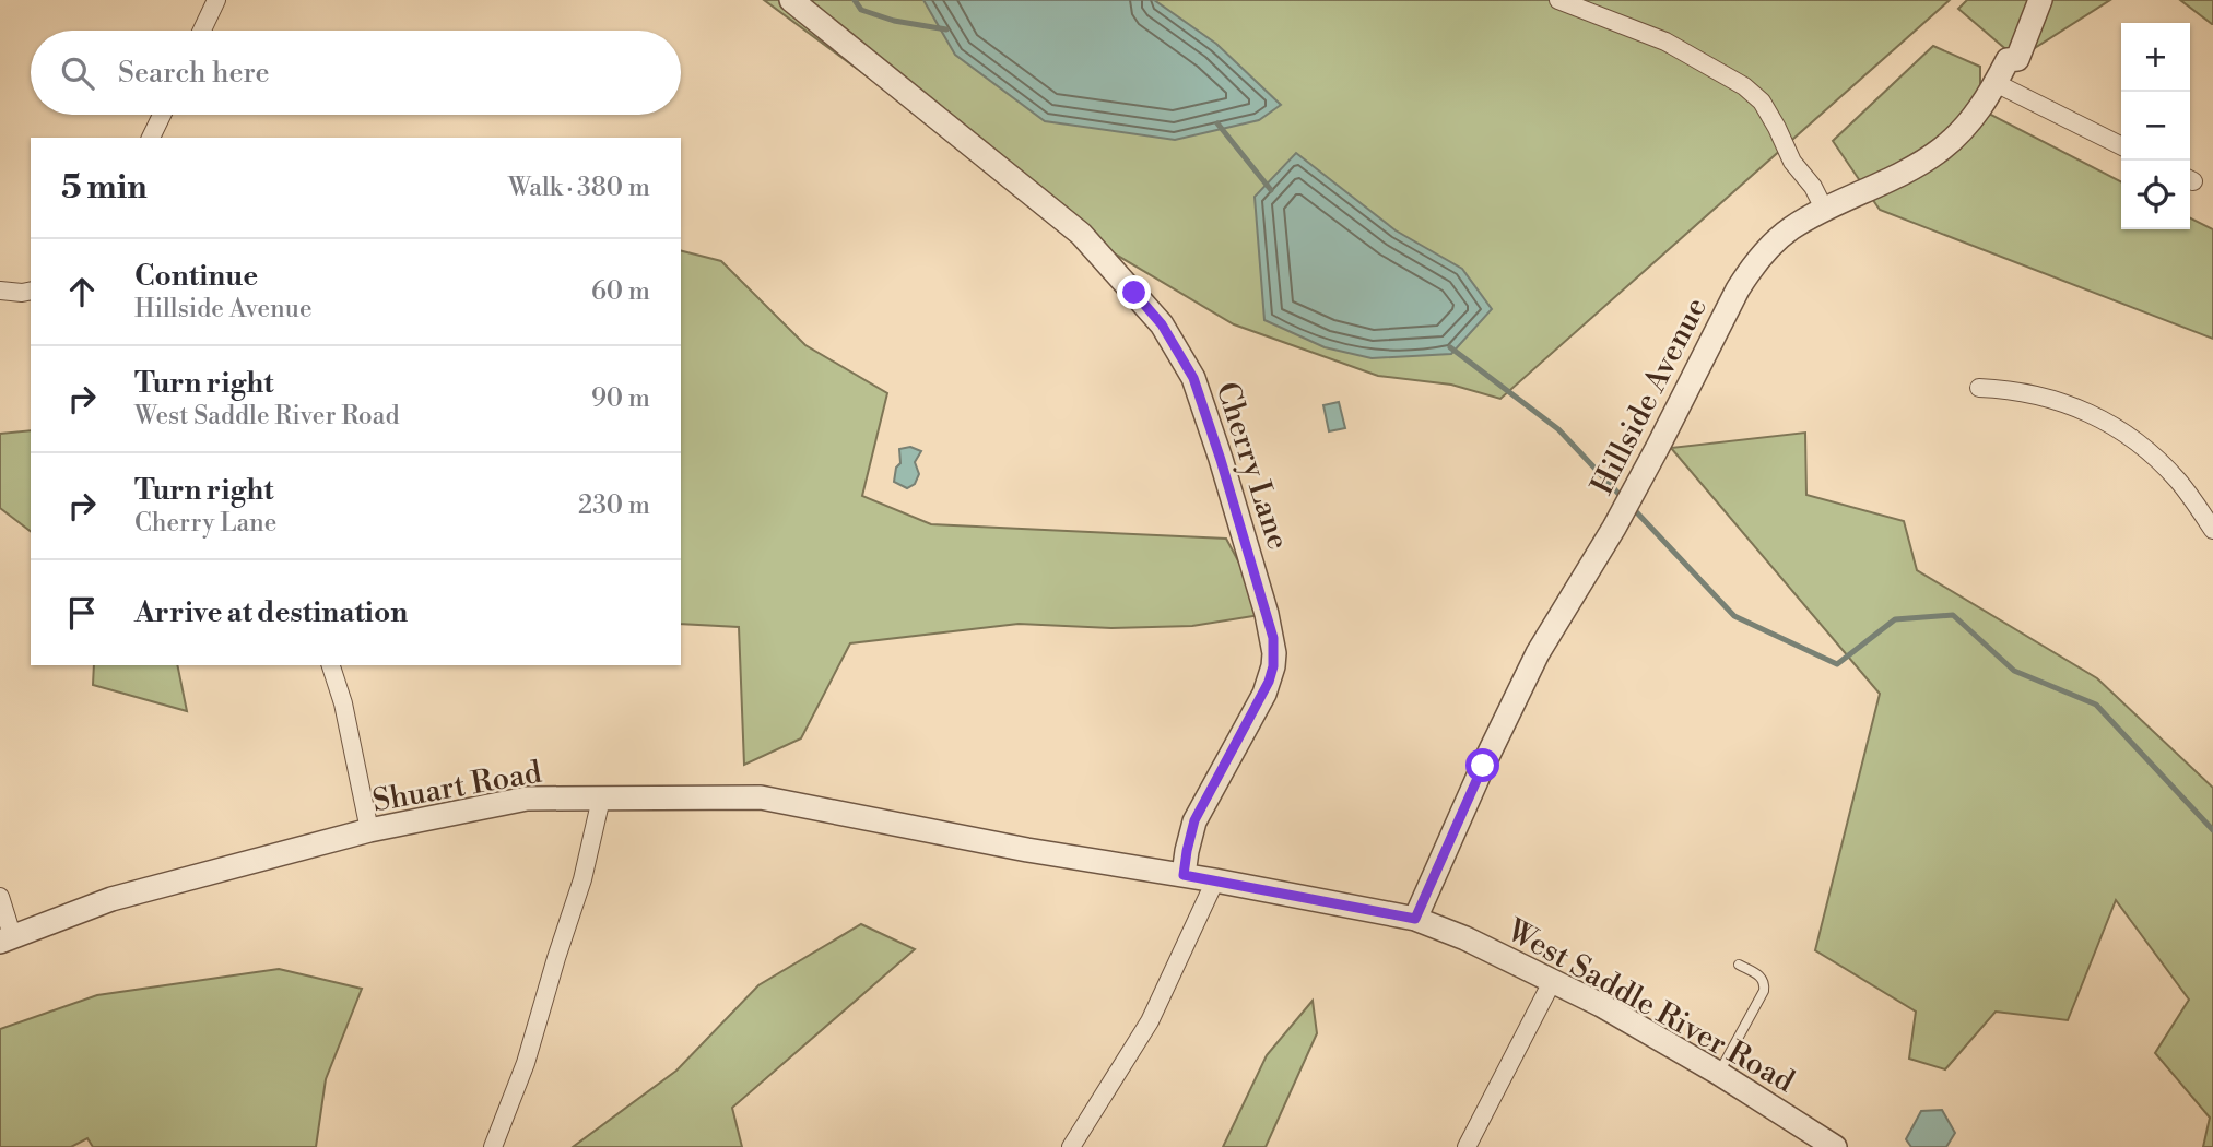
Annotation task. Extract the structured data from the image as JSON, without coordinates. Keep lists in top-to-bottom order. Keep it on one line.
{"streets":{"street":["Hillside Avenue","Cherry Lane","Shuart Road","West Saddle River Road"]},"crossings":[["Hillside Avenue","West Saddle River Road"],["Cherry Lane","West Saddle River Road"],["Shuart Road","West Saddle River Road"]],"page":{"map_buttons":["+","−"],"search":"Search here","heading":["5 min","Walk · 380 m"],"list":[["Continue","Hillside Avenue","60 m"],["Turn right","West Saddle River Road","90 m"],["Turn right","Cherry Lane","230 m"],"Arrive at destination"]}}
